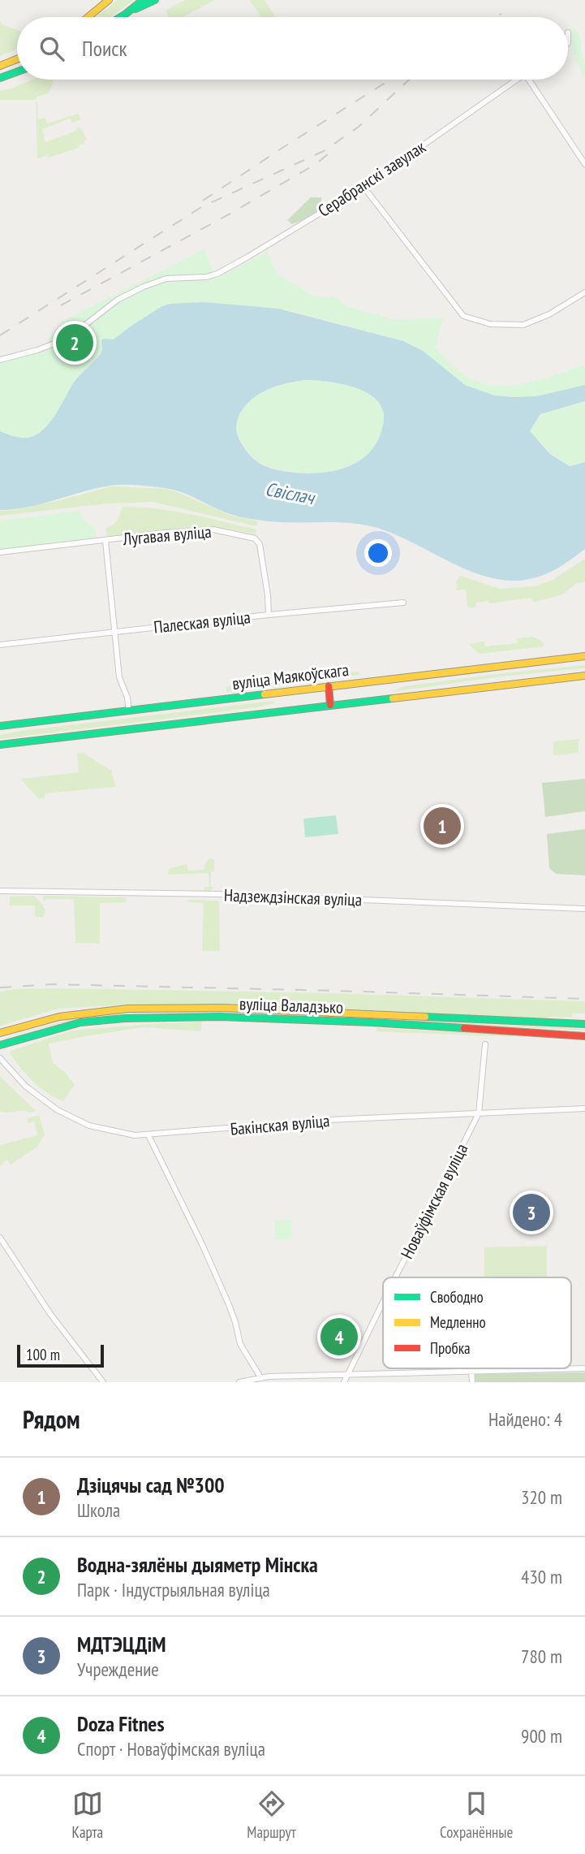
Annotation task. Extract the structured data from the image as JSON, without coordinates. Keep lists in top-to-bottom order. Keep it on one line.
{"streets":{"main road":["вуліца Маякоўскага","вуліца Валадзько"],"street":["Серабранскі завулак","Лугавая вуліца","Палеская вуліца","Надзеждзінская вуліца","Бакінская вуліца","Новаўфімская вуліца"]},"crossings":[["Лугавая вуліца","Палеская вуліца"],["Бакінская вуліца","Новаўфімская вуліца"]],"water":["Свіслач"],"legend":["Свободно","Медленно","Пробка"],"scale_bar":"100 m","page":{"search":"Поиск","pins":["2","1","3","4"],"scale":"100 m","heading":["Рядом","Найдено: 4"],"list":[{"mark":"1","name":"Дзіцячы сад №300","note":"Школа","value":"320 m"},{"mark":"2","name":"Водна-зялёны дыяметр Мінска","note":"Парк · Індустрыяльная вуліца","value":"430 m"},{"mark":"3","name":"МДТЭЦДіМ","note":"Учреждение","value":"780 m"},{"mark":"4","name":"Doza Fitnes","note":"Спорт · Новаўфімская вуліца","value":"900 m"}],"nav":["Карта","Маршрут","Сохранённые"]}}
